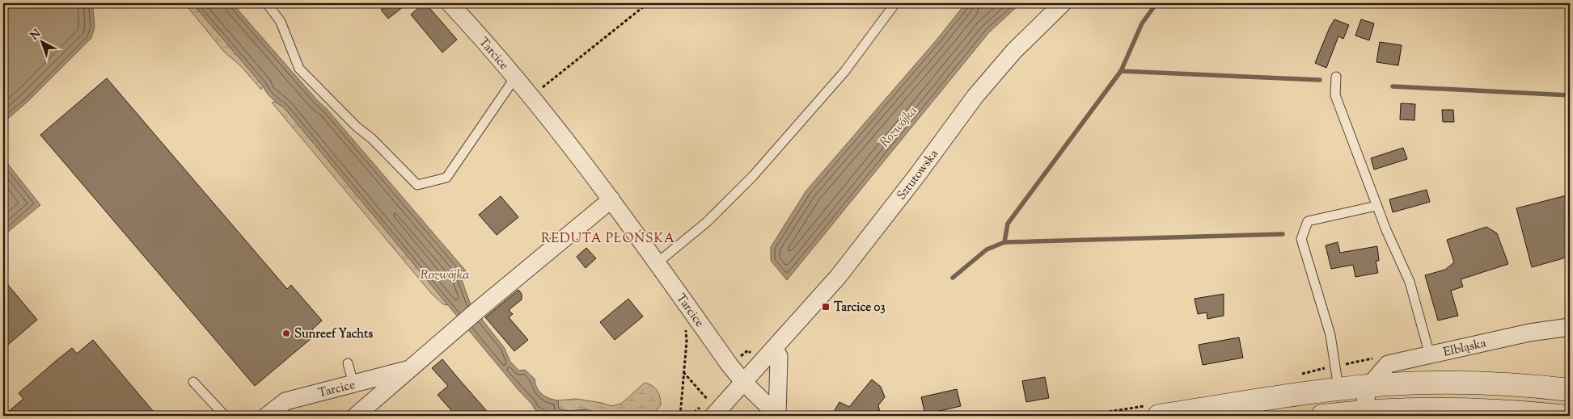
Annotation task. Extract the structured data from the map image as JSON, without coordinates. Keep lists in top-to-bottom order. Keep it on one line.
{"streets":{"street":["Tarcice","Sztutowska","Elbląska"]},"crossings":[["Tarcice","Sztutowska"]],"districts":["REDUTA PŁOŃSKA"],"water":["Rozwójka"],"places":{"transit":["Tarcice 03"],"other":["Sunreef Yachts"]},"north":"top left"}
